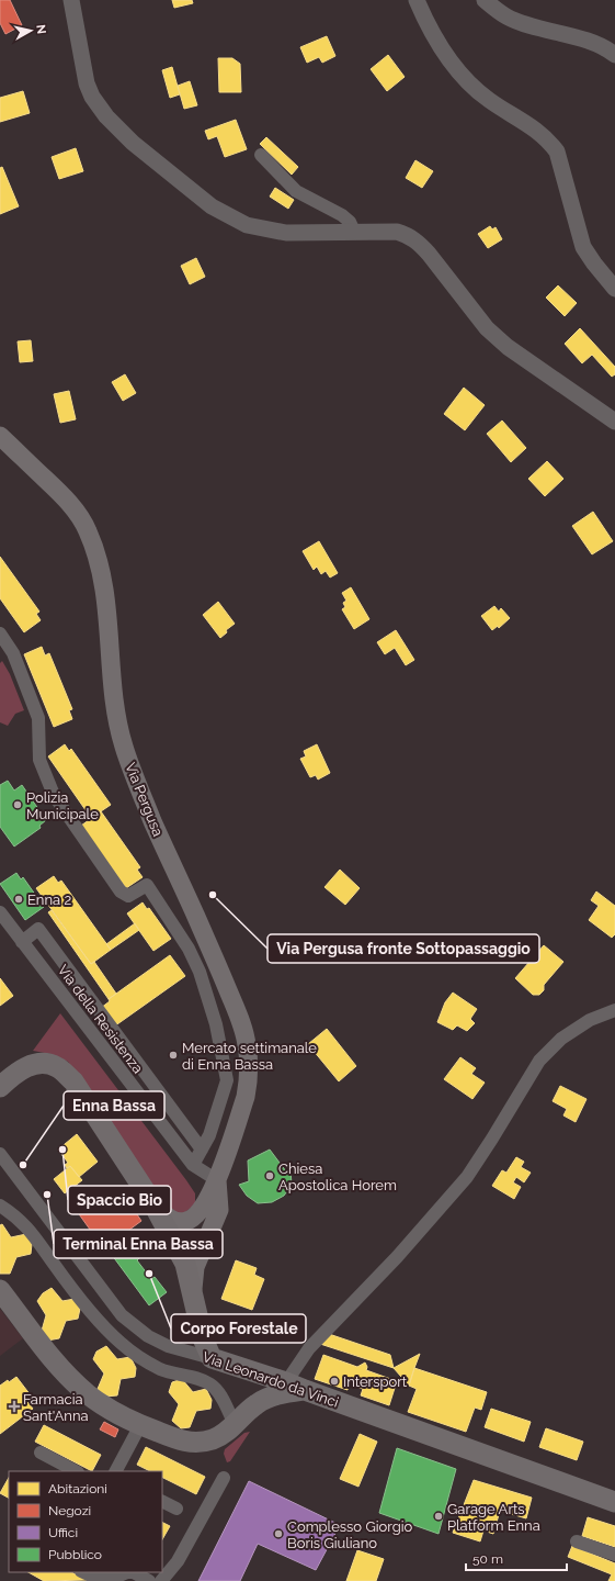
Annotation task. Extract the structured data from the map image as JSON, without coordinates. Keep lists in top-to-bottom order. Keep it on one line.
{"streets":{"main road":["Via Pergusa","Via Leonardo da Vinci"],"street":["Via della Resistenza"]},"crossings":[["Via Pergusa","Via della Resistenza"]],"places":{"other":["Polizia Municipale","Via Pergusa fronte Sottopassaggio","Enna 2","Mercato settimanale di Enna Bassa","Spaccio Bio","Enna Bassa","Chiesa Apostolica Horem","Terminal Enna Bassa","Corpo Forestale","Intersport","Garage Arts Platform Enna","Complesso Giorgio Boris Giuliano"],"health":["Farmacia Sant'Anna"]},"legend":["Abitazioni","Negozi","Uffici","Pubblico"],"scale_bar":"50 m","north":"right"}
